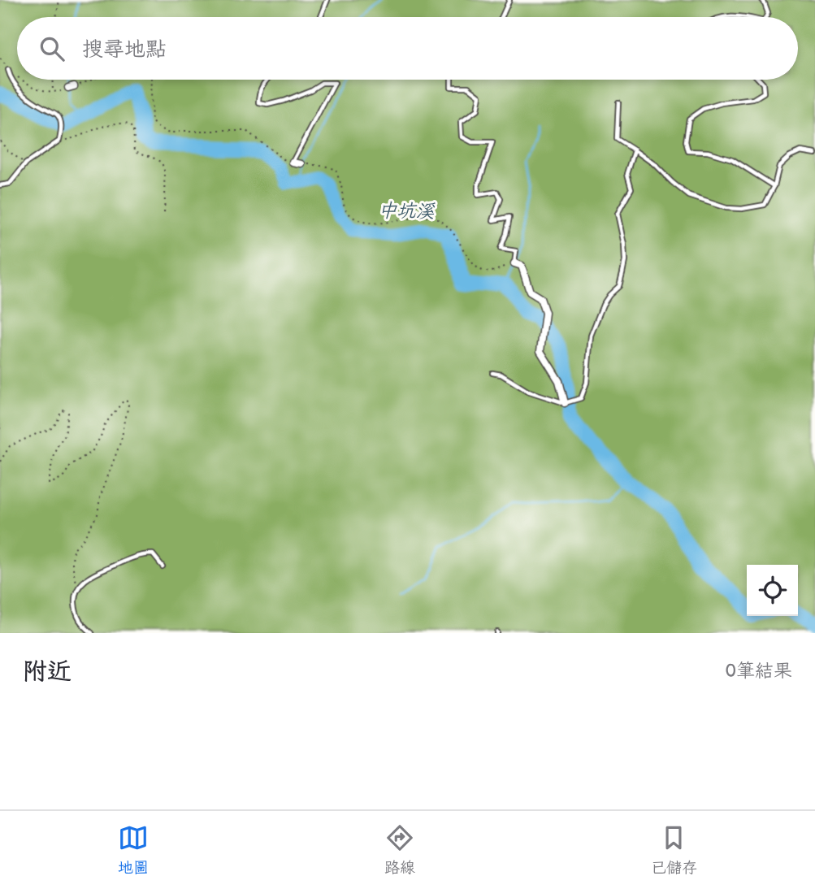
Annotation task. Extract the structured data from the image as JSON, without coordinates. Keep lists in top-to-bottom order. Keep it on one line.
{"water":["中坑溪"],"page":{"search":"搜尋地點","heading":["附近","0筆結果"],"nav":["地圖","路線","已儲存"]}}
